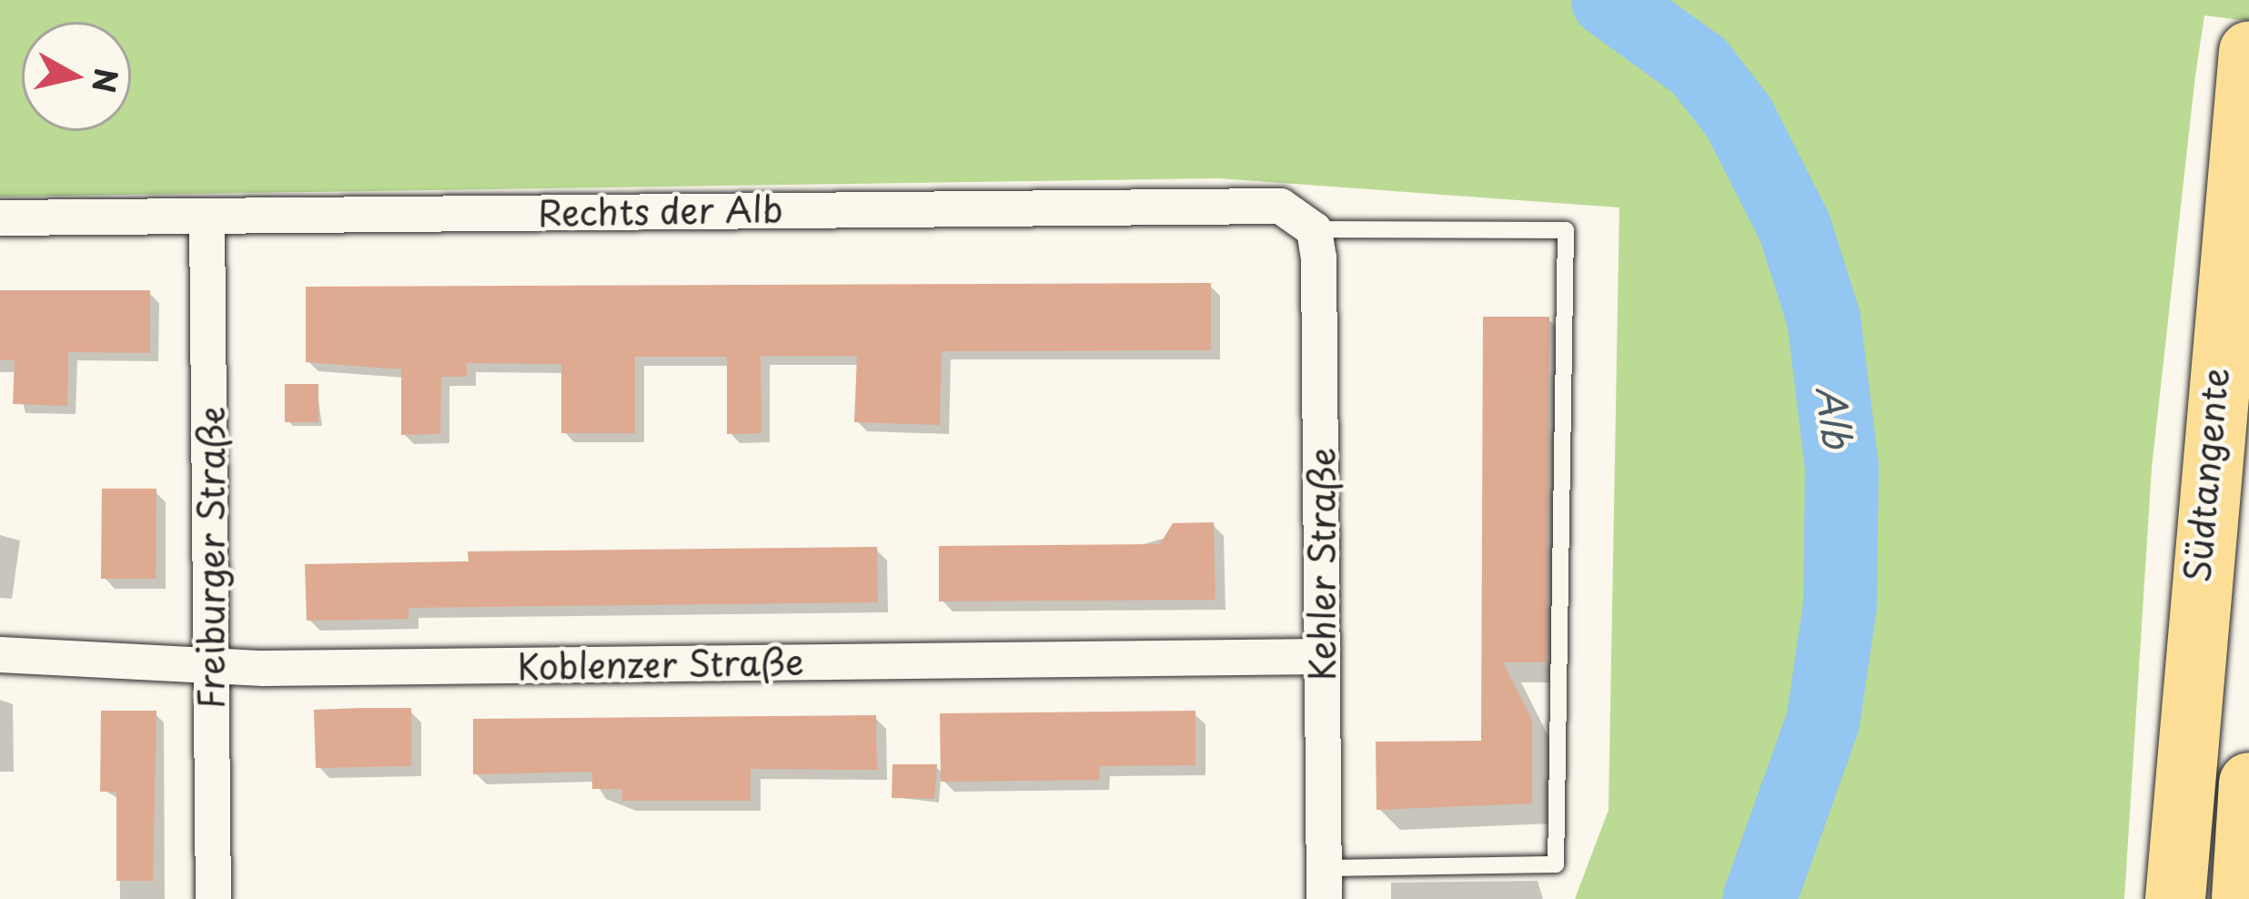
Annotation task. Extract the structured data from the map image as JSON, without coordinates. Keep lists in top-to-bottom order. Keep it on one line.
{"streets":{"highway":["Südtangente"],"street":["Rechts der Alb","Freiburger Straße","Kehler Straße","Koblenzer Straße"]},"crossings":[["Rechts der Alb","Freiburger Straße"],["Rechts der Alb","Kehler Straße"],["Freiburger Straße","Koblenzer Straße"],["Kehler Straße","Koblenzer Straße"]],"water":["Alb"],"north":"right"}
